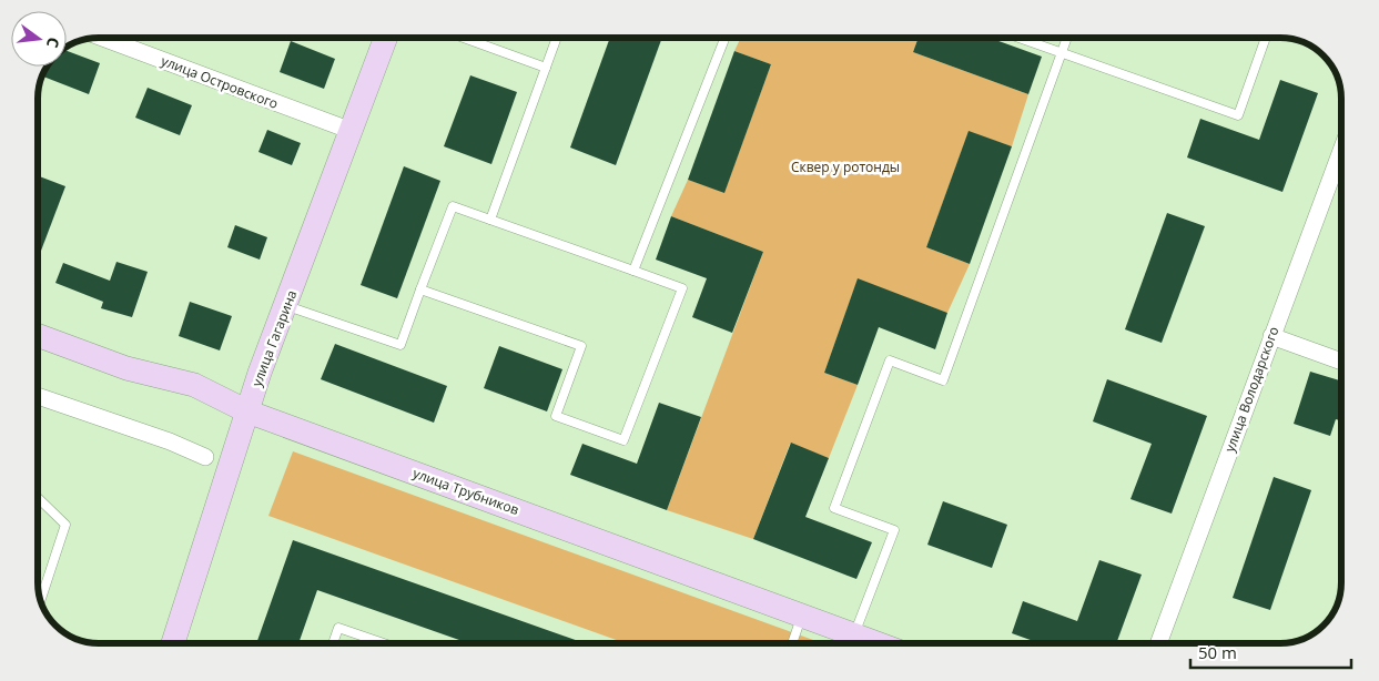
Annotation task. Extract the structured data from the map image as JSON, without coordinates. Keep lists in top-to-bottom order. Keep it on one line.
{"streets":{"street":["улица Островского","улица Гагарина","улица Володарского","улица Трубников"]},"crossings":[["улица Островского","улица Гагарина"],["улица Гагарина","улица Трубников"]],"parks":["Сквер у ротонды"],"scale_bar":"50 m","north":"right"}
